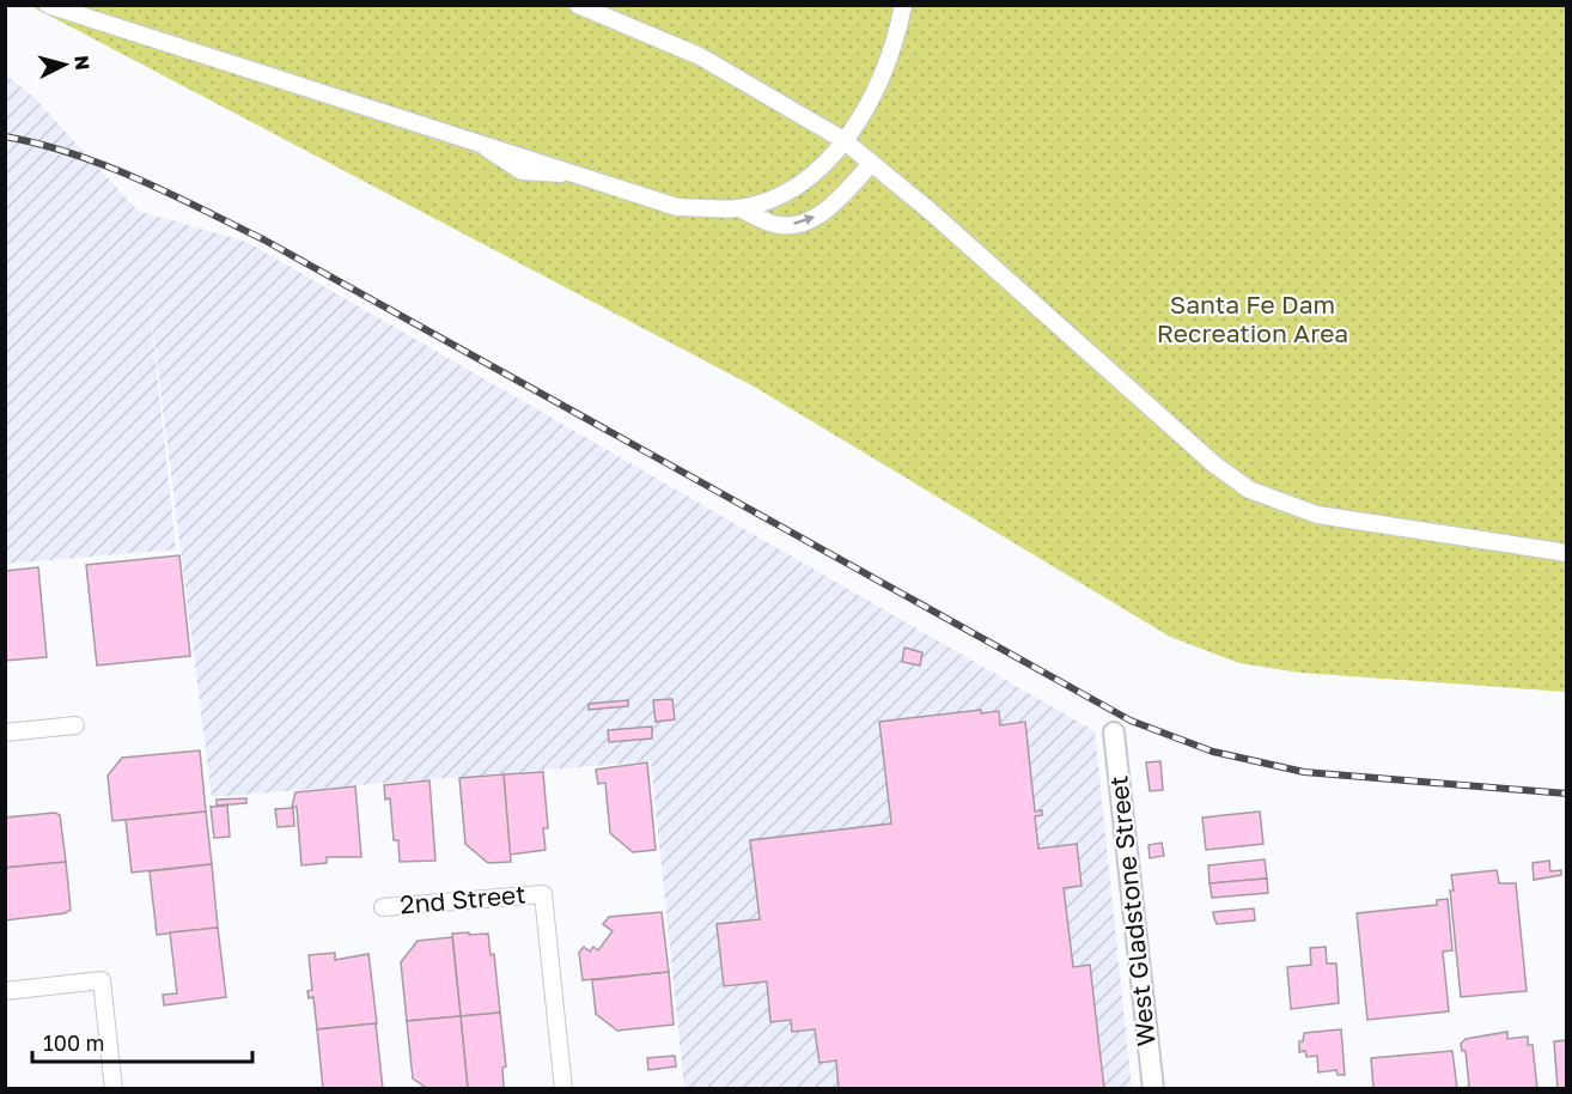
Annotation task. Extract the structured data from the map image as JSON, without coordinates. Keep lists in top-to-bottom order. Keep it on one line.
{"streets":{"street":["2nd Street","West Gladstone Street"]},"parks":["Santa Fe Dam Recreation Area"],"scale_bar":"100 m","north":"right"}
